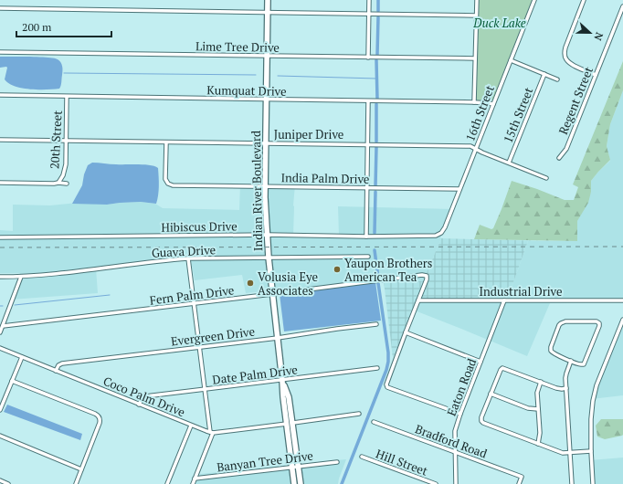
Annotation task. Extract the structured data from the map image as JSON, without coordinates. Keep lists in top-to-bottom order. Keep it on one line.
{"streets":{"main road":["Indian River Boulevard"],"street":["Lime Tree Drive","Kumquat Drive","Regent Street","16th Street","15th Street","Juniper Drive","20th Street","India Palm Drive","Hibiscus Drive","Guava Drive","Industrial Drive","Fern Palm Drive","Evergreen Drive","Date Palm Drive","Eaton Road","Coco Palm Drive","Bradford Road","Banyan Tree Drive","Hill Street"]},"crossings":[["Lime Tree Drive","Indian River Boulevard"],["Kumquat Drive","16th Street"],["Kumquat Drive","20th Street"],["Kumquat Drive","Indian River Boulevard"],["16th Street","Juniper Drive"],["16th Street","India Palm Drive"],["16th Street","Hibiscus Drive"],["15th Street","Juniper Drive"],["Juniper Drive","20th Street"],["Juniper Drive","India Palm Drive"],["Juniper Drive","Indian River Boulevard"],["India Palm Drive","Indian River Boulevard"],["Indian River Boulevard","Hibiscus Drive"],["Indian River Boulevard","Guava Drive"],["Indian River Boulevard","Fern Palm Drive"],["Indian River Boulevard","Evergreen Drive"],["Indian River Boulevard","Date Palm Drive"],["Indian River Boulevard","Coco Palm Drive"],["Indian River Boulevard","Banyan Tree Drive"],["Industrial Drive","Fern Palm Drive"],["Industrial Drive","Eaton Road"],["Evergreen Drive","Coco Palm Drive"],["Date Palm Drive","Coco Palm Drive"],["Eaton Road","Bradford Road"]],"parks":["Duck Lake"],"places":["Yaupon Brothers American Tea","Volusia Eye Associates"],"scale_bar":"200 m","north":"right"}
